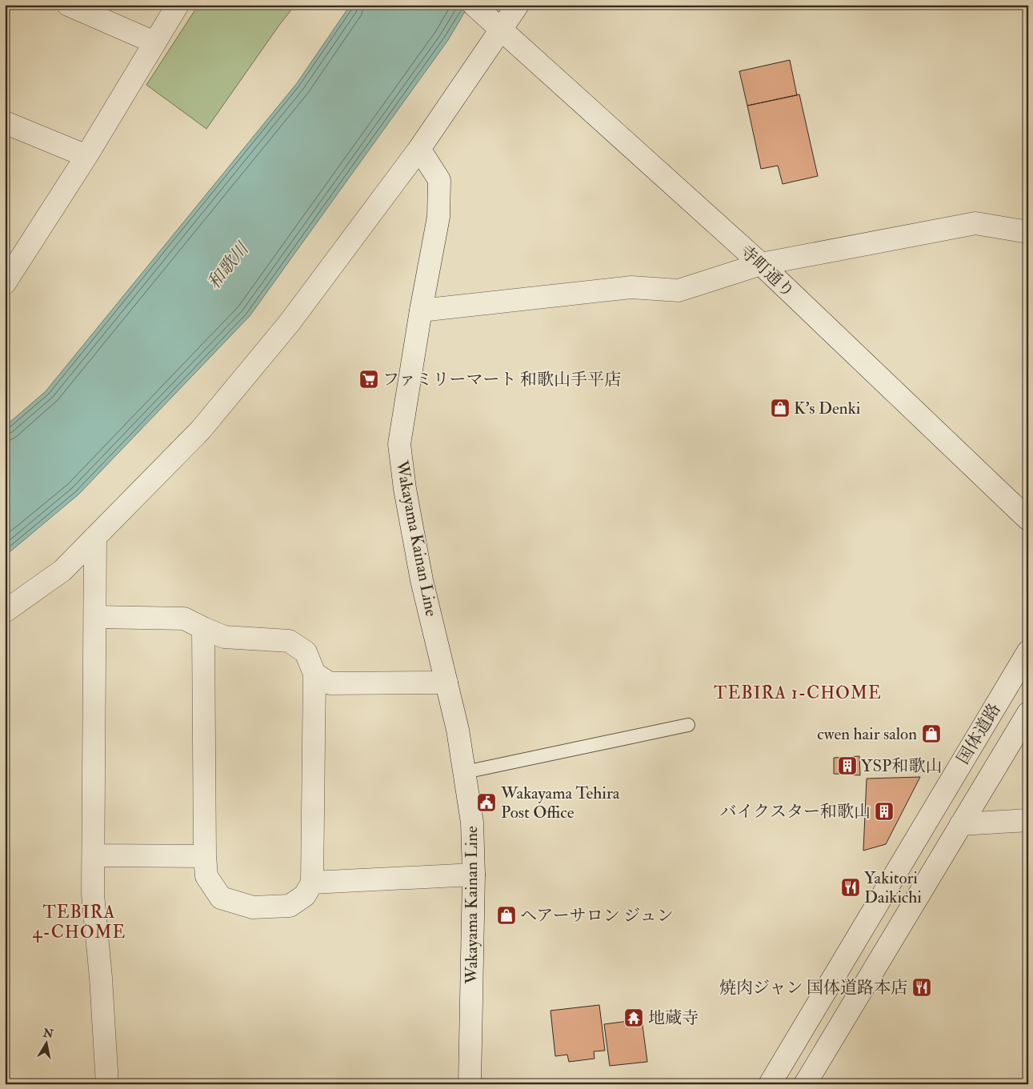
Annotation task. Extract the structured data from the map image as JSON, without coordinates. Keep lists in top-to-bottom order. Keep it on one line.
{"streets":{"street":["寺町通り","Wakayama Kainan Line","国体道路"]},"districts":["TEBIRA 1-CHOME","TEBIRA 4-CHOME"],"water":["和歌川"],"places":{"supermarket":["ファミリーマート 和歌山手平店"],"shop":["K's Denki","cwen hair salon","ヘアーサロン ジュン"],"building":["YSP和歌山","バイクスター和歌山"],"public building":["Wakayama Tehira Post Office"],"restaurant":["Yakitori Daikichi","焼肉ジャン 国体道路本店"],"temple":["地蔵寺"]},"north":"top"}
